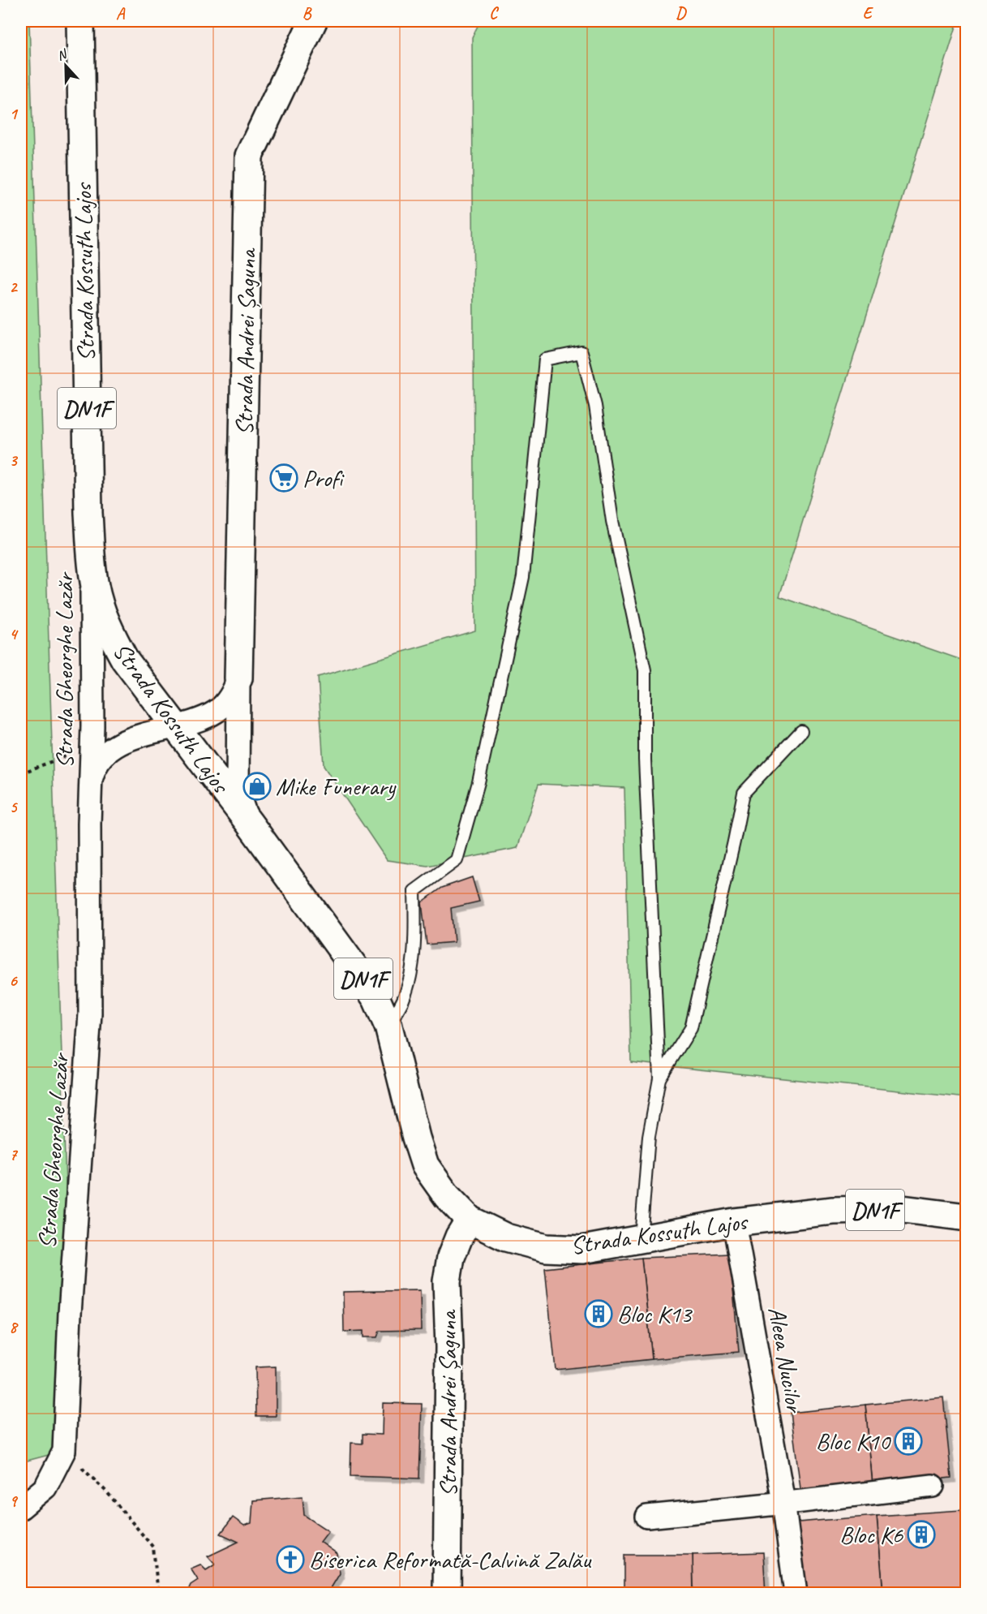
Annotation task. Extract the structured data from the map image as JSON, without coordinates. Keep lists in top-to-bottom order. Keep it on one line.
{"streets":{"main road":["Strada Kossuth Lajos","Strada Andrei Șaguna","DN1F"],"street":["Strada Gheorghe Lazăr","Aleea Nucilor"]},"crossings":[["Strada Kossuth Lajos","Strada Andrei Șaguna"],["Strada Kossuth Lajos","Strada Gheorghe Lazăr"],["Strada Kossuth Lajos","Aleea Nucilor"],["Strada Andrei Șaguna","Strada Gheorghe Lazăr"]],"places":{"supermarket":["Profi"],"shop":["Mike Funerary"],"building":["Bloc K13","Bloc K10","Bloc K6"],"church":["Biserica Reformată-Calvină Zalău"]},"north":"top","grid":{"columns":["A","B","C","D","E"],"rows":["1","2","3","4","5","6","7","8","9"]}}
